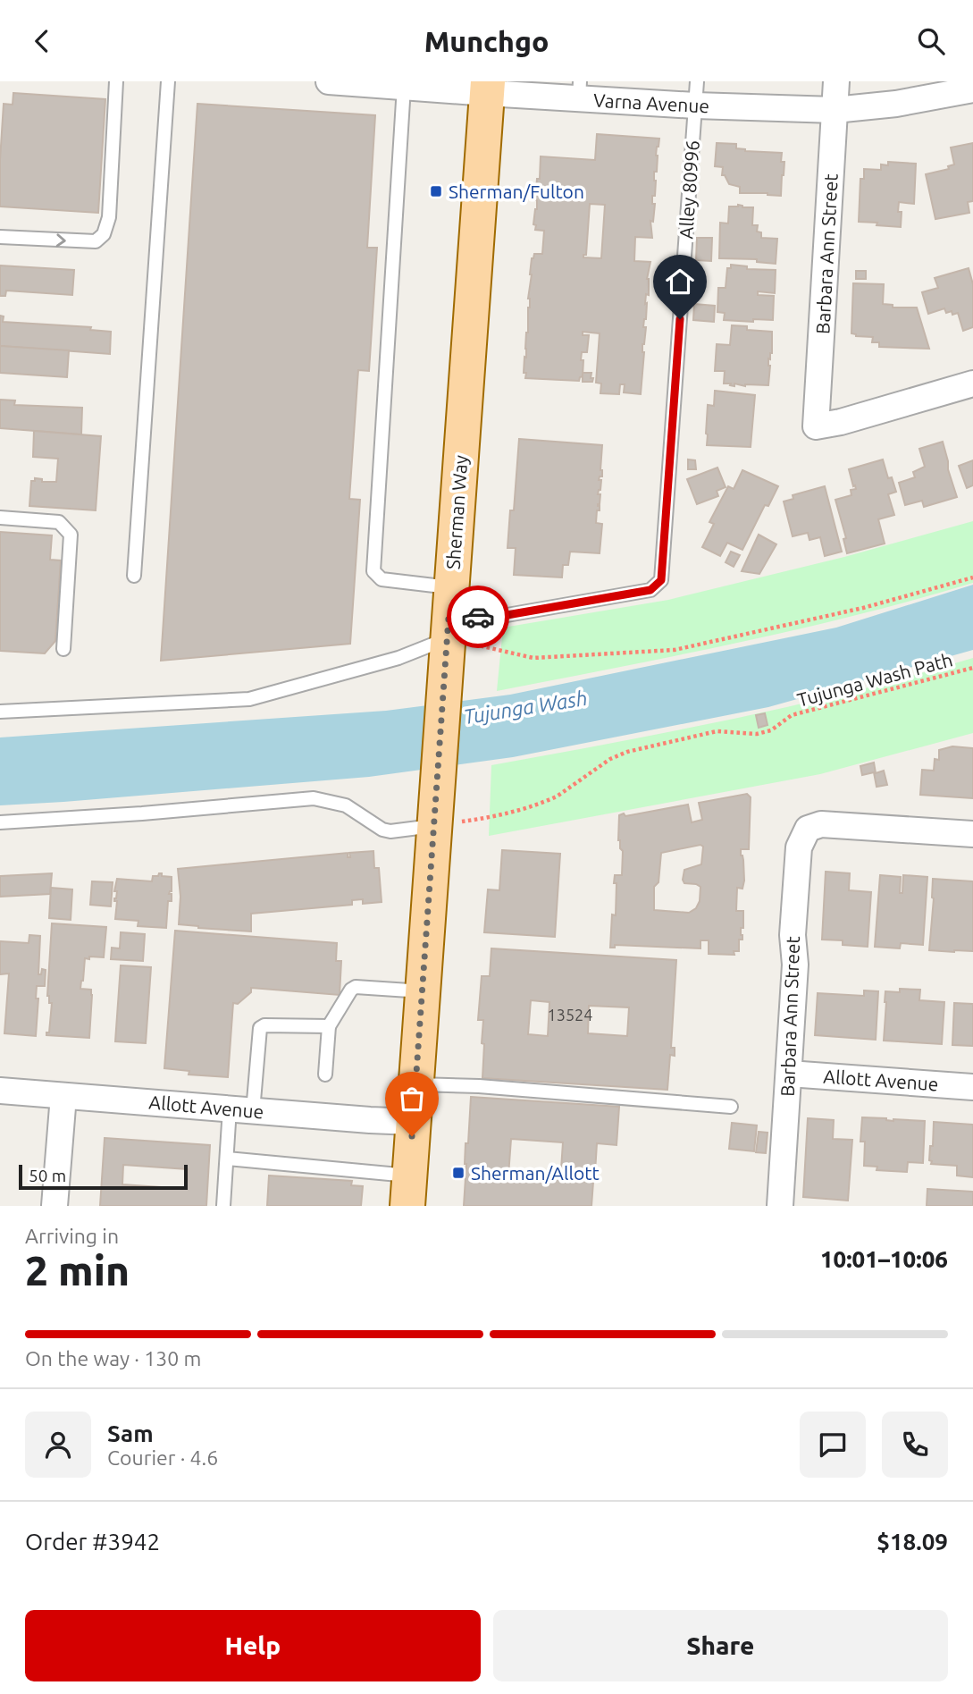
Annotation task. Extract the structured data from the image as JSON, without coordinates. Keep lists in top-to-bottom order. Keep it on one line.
{"streets":{"main road":["Sherman Way"],"street":["Varna Avenue","Barbara Ann Street","Allott Avenue"],"lane":["Alley 80996"],"path":["Tujunga Wash Path"]},"crossings":[["Varna Avenue","Alley 80996"],["Varna Avenue","Barbara Ann Street"],["Varna Avenue","Sherman Way"],["Alley 80996","Sherman Way"],["Barbara Ann Street","Allott Avenue"],["Sherman Way","Tujunga Wash Path"],["Sherman Way","Allott Avenue"]],"water":["Tujunga Wash"],"places":{"transit":["Sherman/Fulton","Sherman/Allott"]},"house_numbers":["13524"],"scale_bar":"50 m","page":{"header":"Munchgo","scale":"50 m","heading":["2 min","Arriving in","10:01–10:06"],"panel":["Sam","Courier · 4.6","Order #3942","$18.09"],"bar":"On the way · 130 m","buttons":["Help","Share"]}}
